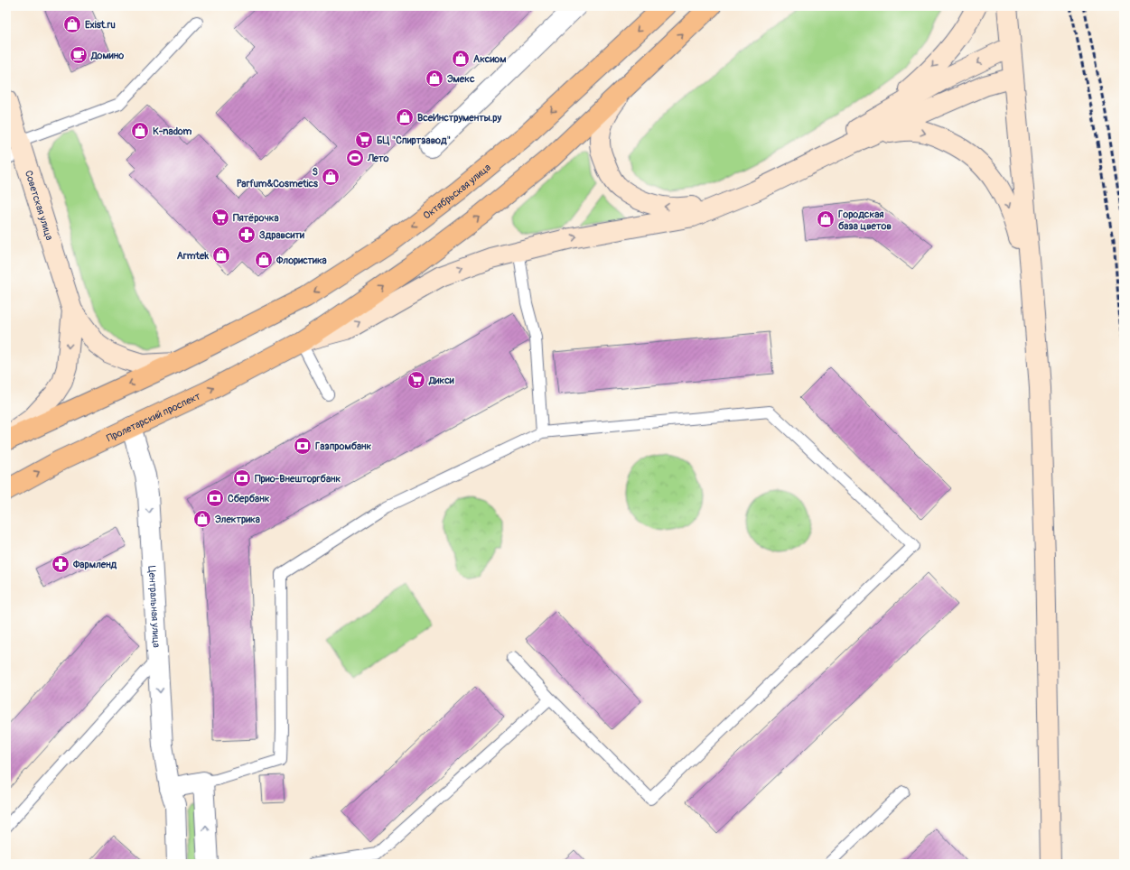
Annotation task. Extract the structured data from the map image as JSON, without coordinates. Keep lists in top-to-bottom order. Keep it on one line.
{"streets":{"main road":["Октябрьская улица","Советская улица","Пролетарский проспект"],"street":["Центральная улица"]},"crossings":[["Пролетарский проспект","Центральная улица"]],"one_way":["Центральная улица"],"places":{"shop":["Exist.ru","Аксиом","Эмекс","ВсеИнструменты.ру","K-nadom","S Parfum&Cosmetics","Городская база цветов","Armtek","Флористика","Электрика"],"cafe":["Домино"],"supermarket":["БЦ \"Спиртзавод\"","Пятёрочка","Дикси"],"sports":["Лето"],"pharmacy":["Здравсити","Фармленд"],"bank":["Газпромбанк","Прио-Внешторгбанк","Сбербанк"]}}
